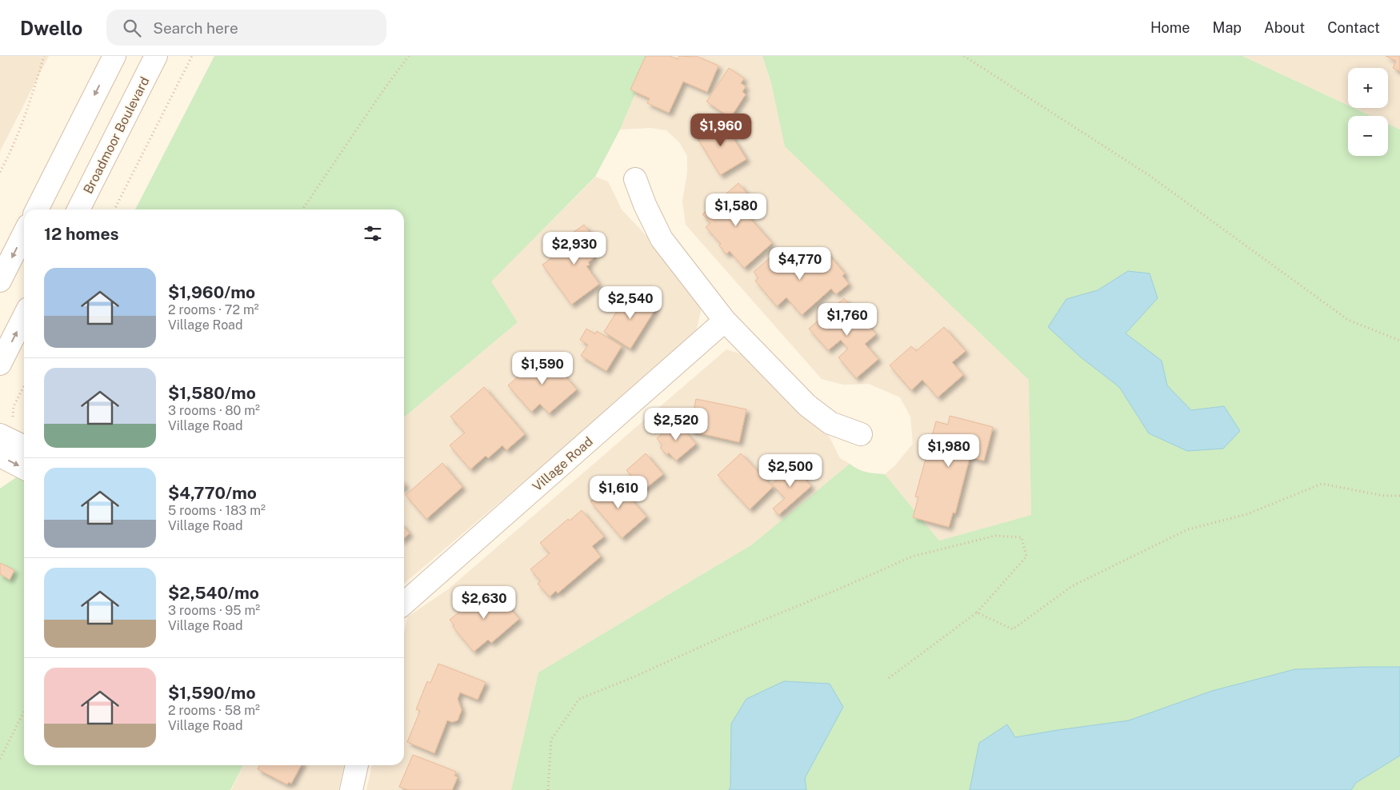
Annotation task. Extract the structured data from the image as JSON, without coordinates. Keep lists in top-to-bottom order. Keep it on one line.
{"streets":{"street":["Broadmoor Boulevard","Village Road"]},"page":{"header":"Dwello","search":"Search here","nav":["Home","Map","About","Contact"],"map_buttons":["+","−"],"price":["$1,960","$1,580","$2,930","$4,770","$2,540","$1,760","$1,590","$2,520","$1,980","$2,500","$1,610","$2,630"],"heading":"12 homes","list":[{"name":"$1,960/mo","note":"2 rooms · 72 m² · Village Road"},{"name":"$1,580/mo","note":"3 rooms · 80 m² · Village Road"},{"name":"$4,770/mo","note":"5 rooms · 183 m² · Village Road"},{"name":"$2,540/mo","note":"3 rooms · 95 m² · Village Road"},{"name":"$1,590/mo","note":"2 rooms · 58 m² · Village Road"}]}}
